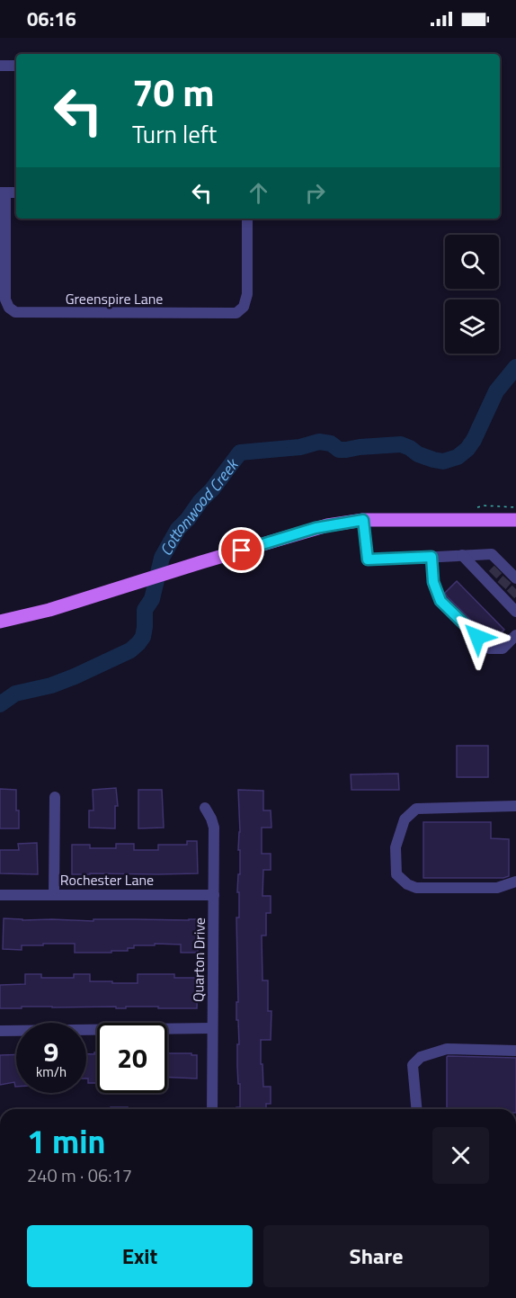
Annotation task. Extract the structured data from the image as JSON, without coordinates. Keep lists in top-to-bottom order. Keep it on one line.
{"streets":{"street":["Greenspire Lane","Rochester Lane","Quarton Drive"]},"crossings":[["Rochester Lane","Quarton Drive"]],"water":["Cottonwood Creek"],"page":{"status":"06:16","turn":["70 m","Turn left"],"speed":"9 km/h","limit":"20","heading":["1 min","240 m · 06:17"],"buttons":["Exit","Share"]}}
